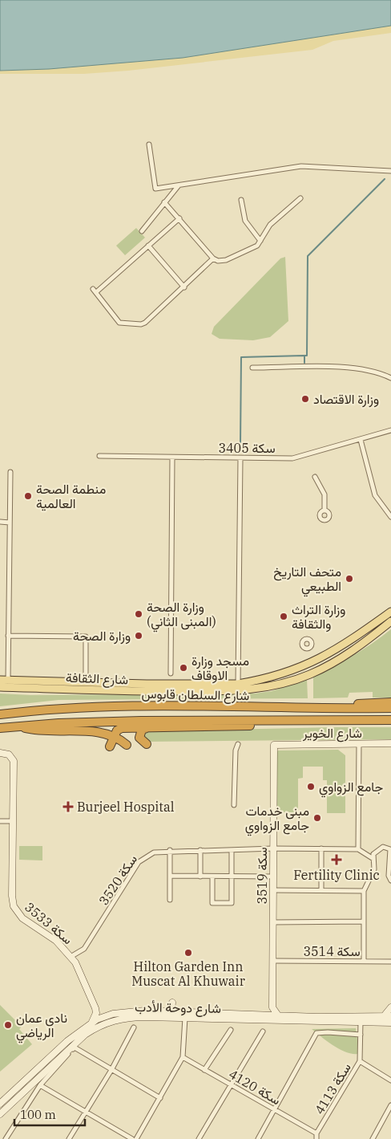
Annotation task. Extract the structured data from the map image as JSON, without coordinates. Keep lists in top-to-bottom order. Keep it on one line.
{"streets":{"highway":["شارع السلطان قابوس"],"main road":["شارع الثقافة","شارع الخوير","سكة 3519","سكة 3533","شارع دوحة الأدب"],"street":["سكة 3405","سكة 3520","سكة 3514","سكة 4120","سكة 4113"]},"crossings":[["شارع الخوير","سكة 3519"],["سكة 3519","سكة 3520"],["سكة 3519","سكة 3514"],["سكة 3520","سكة 3533"],["شارع دوحة الأدب","سكة 4113"],["سكة 4120","سكة 4113"]],"places":{"other":["وزارة الاقتصاد","منطمة الصحة العالمية","متحف التاريخ الطبيعي","وزارة الصحة (المبنى الثاني)","وزارة التراث والثقافة","وزارة الصحة","مسجد وزارة الاوقاف","جامع الزواوي","مبنى خدمات جامع الزواوي","Hilton Garden Inn Muscat Al Khuwair","نادي عمان الرياضي"],"health":["Burjeel Hospital","Fertility Clinic"]},"scale_bar":"100 m"}
